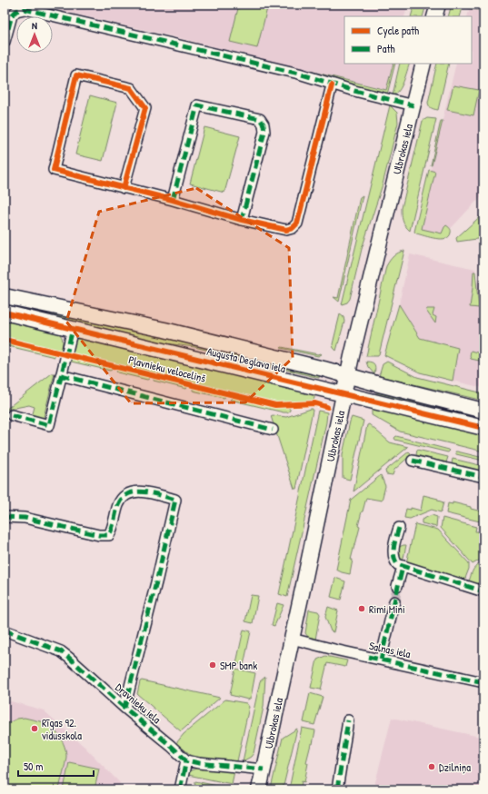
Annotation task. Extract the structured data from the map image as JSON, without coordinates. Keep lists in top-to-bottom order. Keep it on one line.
{"streets":{"main road":["Ulbrokas iela","Augusta Deglava iela"],"street":["Salnas iela","Dravnieku iela"],"cycle path":["Pļavnieku veloceliņš"]},"crossings":[["Ulbrokas iela","Augusta Deglava iela"],["Ulbrokas iela","Salnas iela"]],"places":["Rimi Mini","SMP bank","Rīgas 92. vidusskola","Dzilniņa"],"legend":["Cycle path","Path"],"scale_bar":"50 m","north":"top"}
